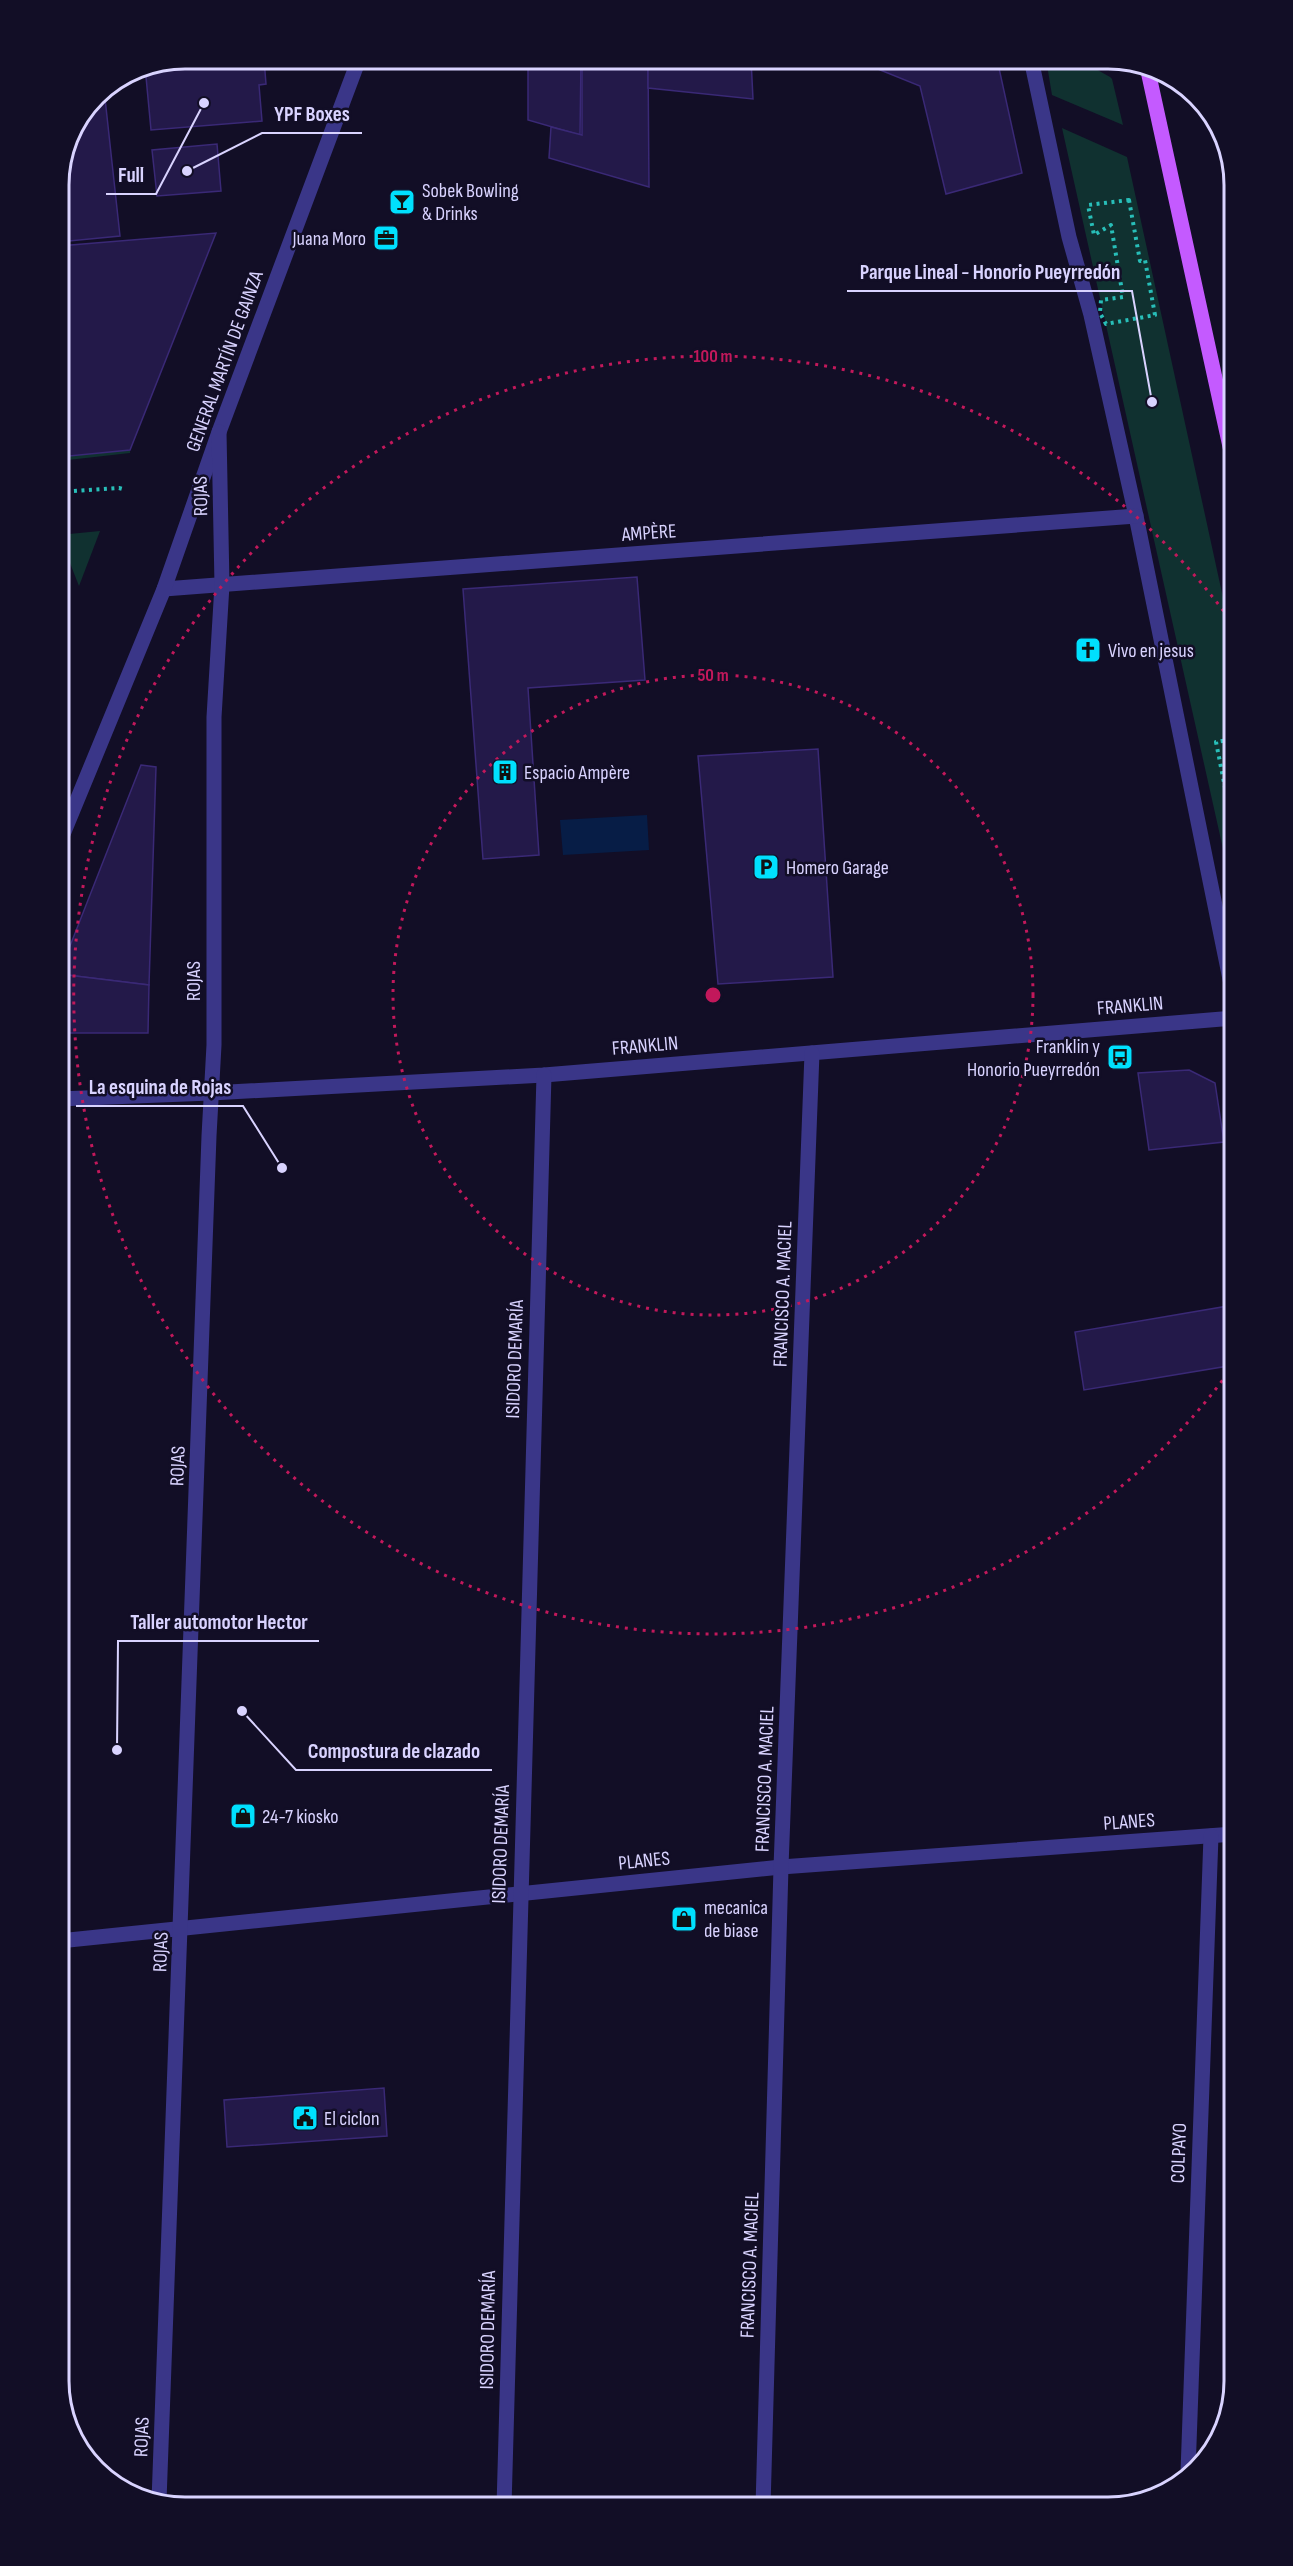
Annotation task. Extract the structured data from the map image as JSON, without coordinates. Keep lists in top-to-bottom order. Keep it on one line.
{"streets":{"street":["GENERAL MARTÍN DE GAINZA","ROJAS","AMPÈRE","FRANKLIN","FRANCISCO A. MACIEL","ISIDORO DEMARÍA","PLANES","COLPAYO"]},"crossings":[["GENERAL MARTÍN DE GAINZA","ROJAS"],["GENERAL MARTÍN DE GAINZA","AMPÈRE"],["ROJAS","AMPÈRE"],["ROJAS","FRANKLIN"],["ROJAS","PLANES"],["FRANKLIN","FRANCISCO A. MACIEL"],["FRANKLIN","ISIDORO DEMARÍA"],["FRANCISCO A. MACIEL","PLANES"],["ISIDORO DEMARÍA","PLANES"],["PLANES","COLPAYO"]],"places":{"other":["Full","YPF Boxes","Parque Lineal - Honorio Pueyrredón","La esquina de Rojas","Compostura de clazado","Taller automotor Hector"],"bar":["Sobek Bowling & Drinks"],"office":["Juana Moro"],"church":["Vivo en jesus"],"building":["Espacio Ampère"],"parking":["Homero Garage"],"bus stop":["Franklin y Honorio Pueyrredón"],"shop":["24-7 kiosko","mecanica de biase"],"public building":["El ciclon"]},"rings":["100 m","50 m"]}
